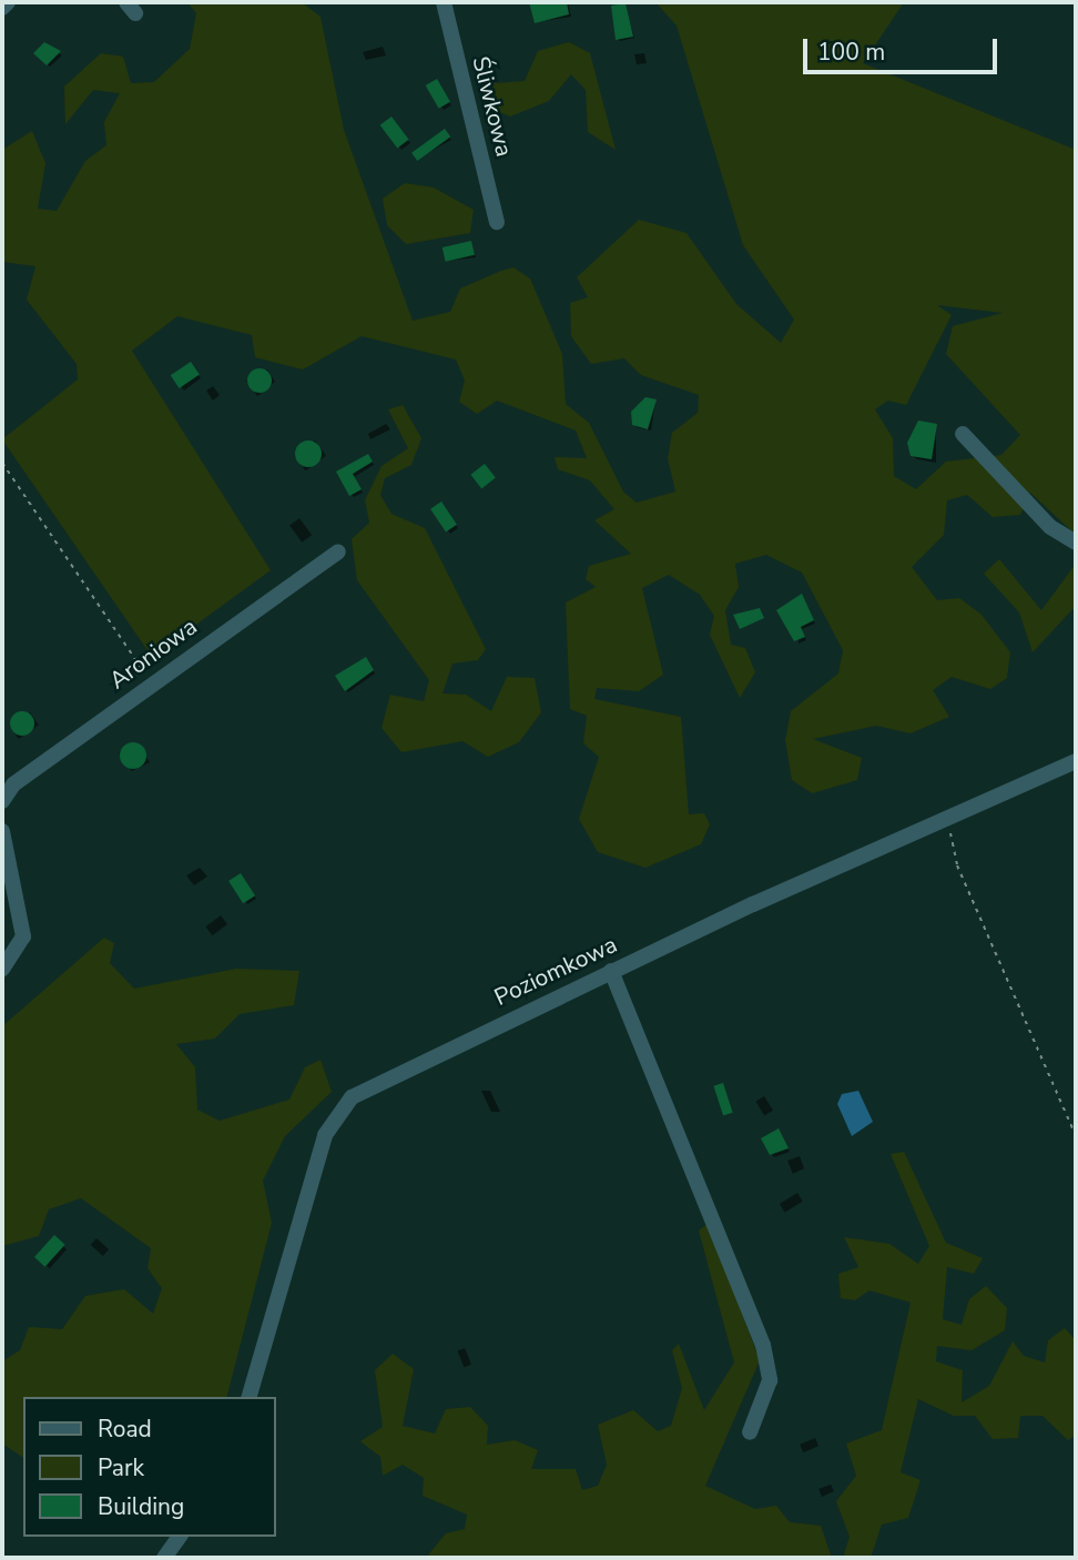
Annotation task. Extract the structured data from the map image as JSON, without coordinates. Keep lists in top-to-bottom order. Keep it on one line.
{"streets":{"street":["Śliwkowa","Aroniowa","Poziomkowa"]},"legend":["Road","Park","Building"],"scale_bar":"100 m"}
